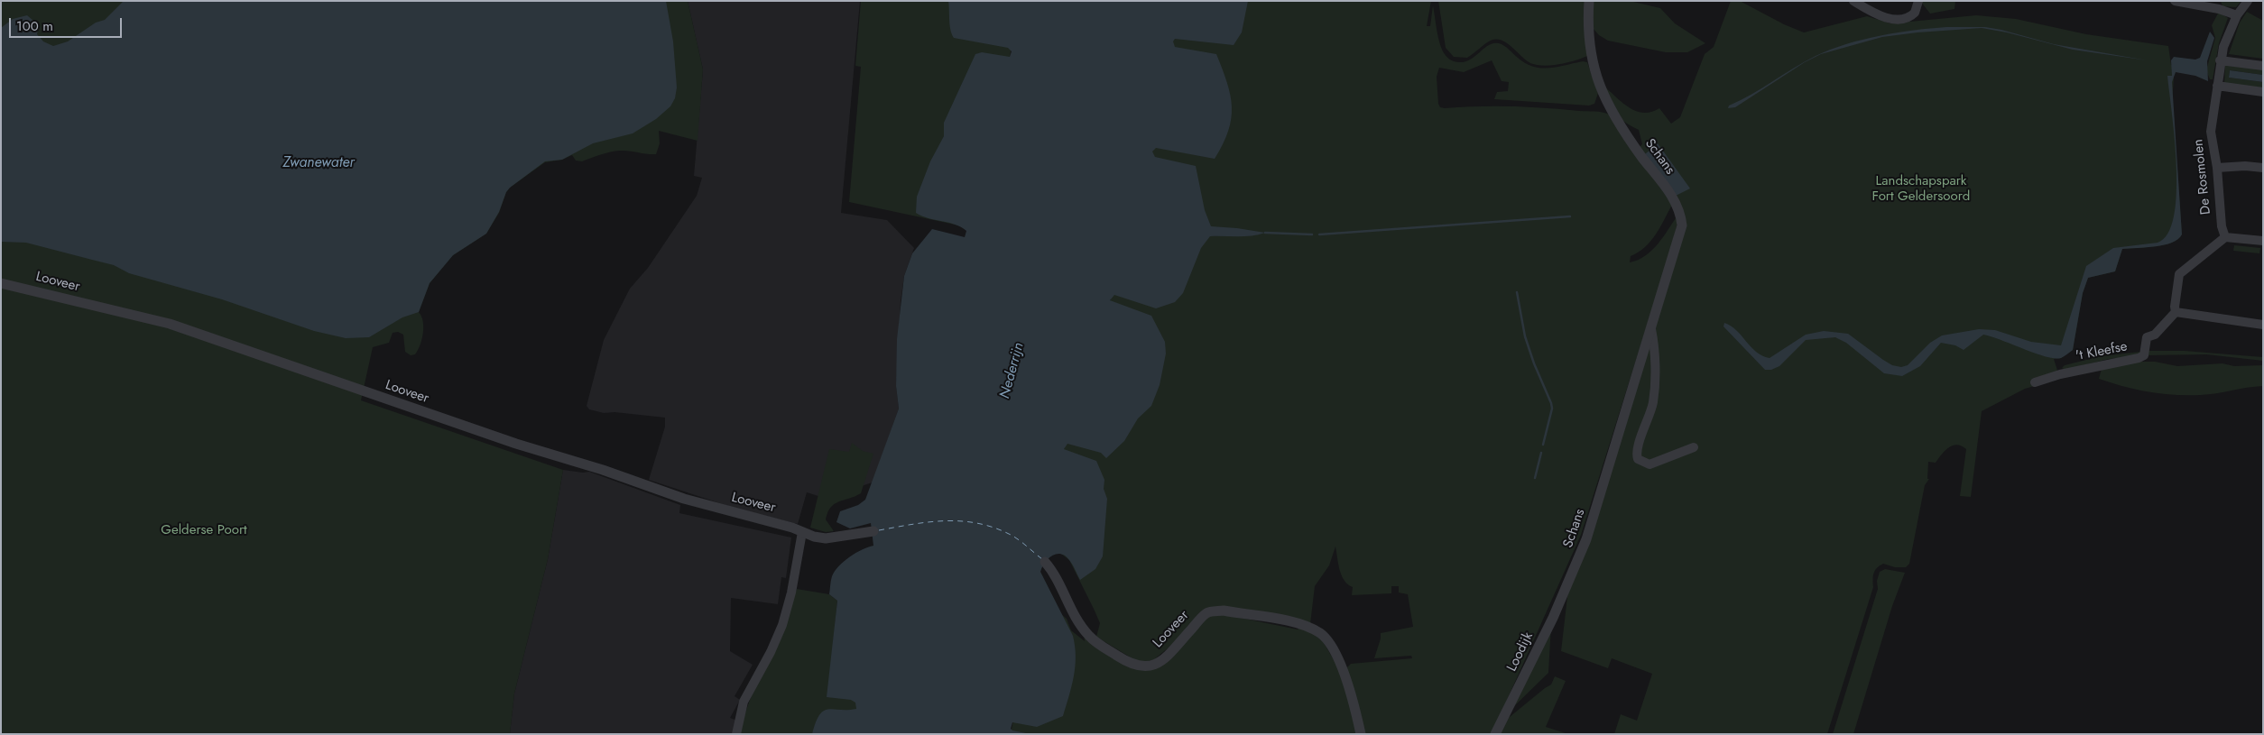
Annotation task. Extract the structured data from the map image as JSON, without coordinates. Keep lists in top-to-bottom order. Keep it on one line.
{"streets":{"street":["Schans","De Rosmolen","Looveer","'t Kleefse","Loodijk"]},"crossings":[["Schans","Loodijk"]],"water":["Zwanewater","Nederrijn"],"parks":["Landschapspark Fort Geldersoord","Gelderse Poort"],"scale_bar":"100 m"}
